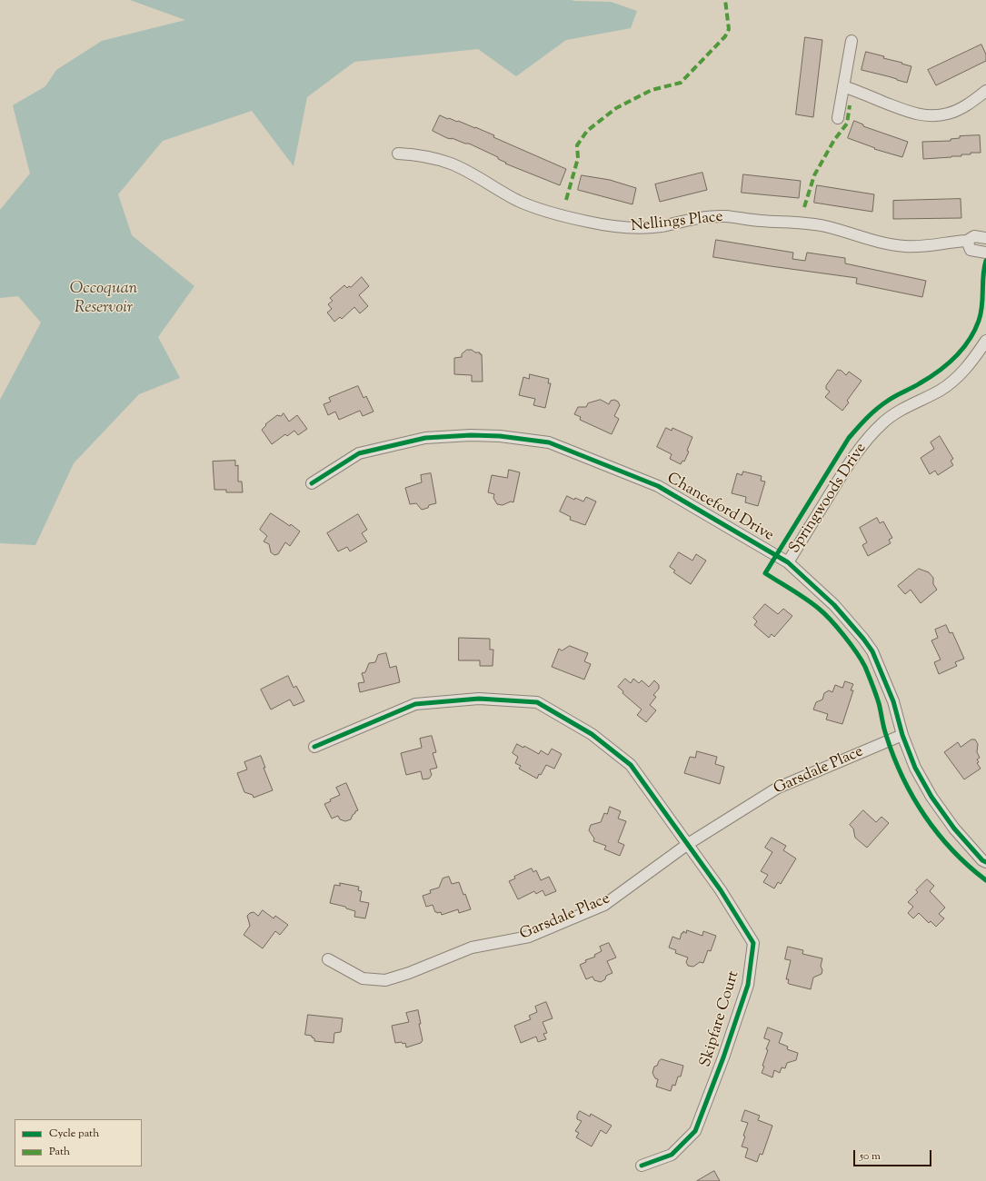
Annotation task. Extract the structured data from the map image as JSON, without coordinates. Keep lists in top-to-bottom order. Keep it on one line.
{"streets":{"street":["Nellings Place","Springwoods Drive","Chanceford Drive","Garsdale Place","Skipfare Court"]},"crossings":[["Springwoods Drive","Chanceford Drive"],["Chanceford Drive","Garsdale Place"],["Garsdale Place","Skipfare Court"]],"water":["Occoquan Reservoir"],"legend":["Cycle path","Path"],"scale_bar":"50 m"}
